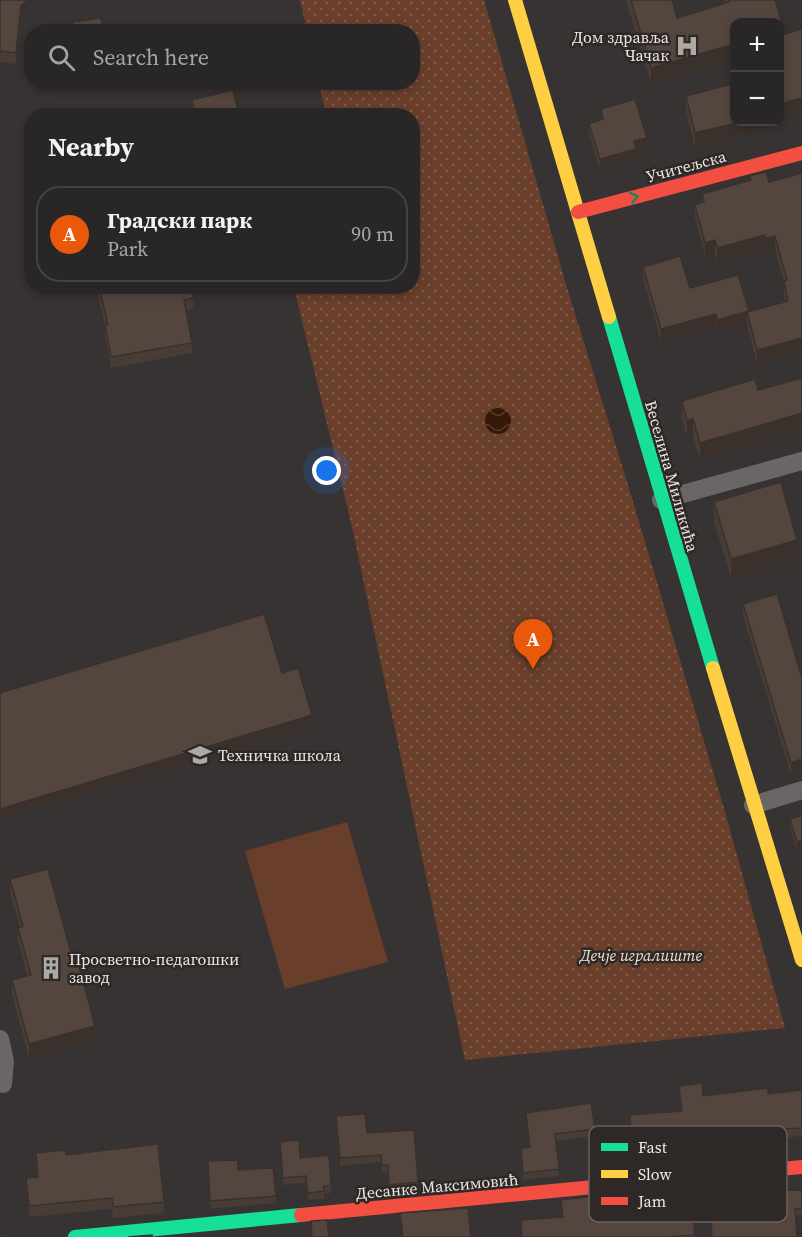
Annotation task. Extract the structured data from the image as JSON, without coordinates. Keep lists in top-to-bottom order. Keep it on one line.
{"streets":{"street":["Учитељска","Веселина Миликића","Десанке Максимовић"]},"crossings":[["Учитељска","Веселина Миликића"]],"one_way":["Учитељска"],"parks":["Дечје игралиште"],"places":{"hospital":["Дом здравља Чачак"],"school or university":["Техничка школа"],"building":["Просветно-педагошки завод"]},"legend":["Fast","Slow","Jam"],"page":{"map_buttons":["+","−"],"search":"Search here","heading":"Nearby","list":[{"mark":"A","name":"Градски парк","note":"Park","value":"90 m"}],"pins":"A"}}
